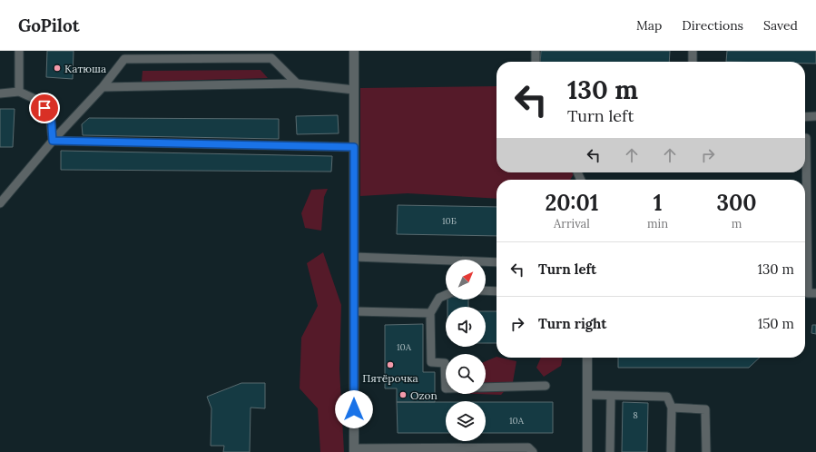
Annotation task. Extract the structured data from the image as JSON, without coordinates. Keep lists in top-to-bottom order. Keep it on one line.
{"places":["Катюша","Пятёрочка","Ozon"],"house_numbers":["10Б","10А","8","10А"],"north":"top right","page":{"header":"GoPilot","nav":["Map","Directions","Saved"],"turn":["130 m","Turn left"],"eta":["20:01","Arrival","1","min","300","m"],"list":[{"name":"Turn left","value":"130 m"},{"name":"Turn right","value":"150 m"}]}}
